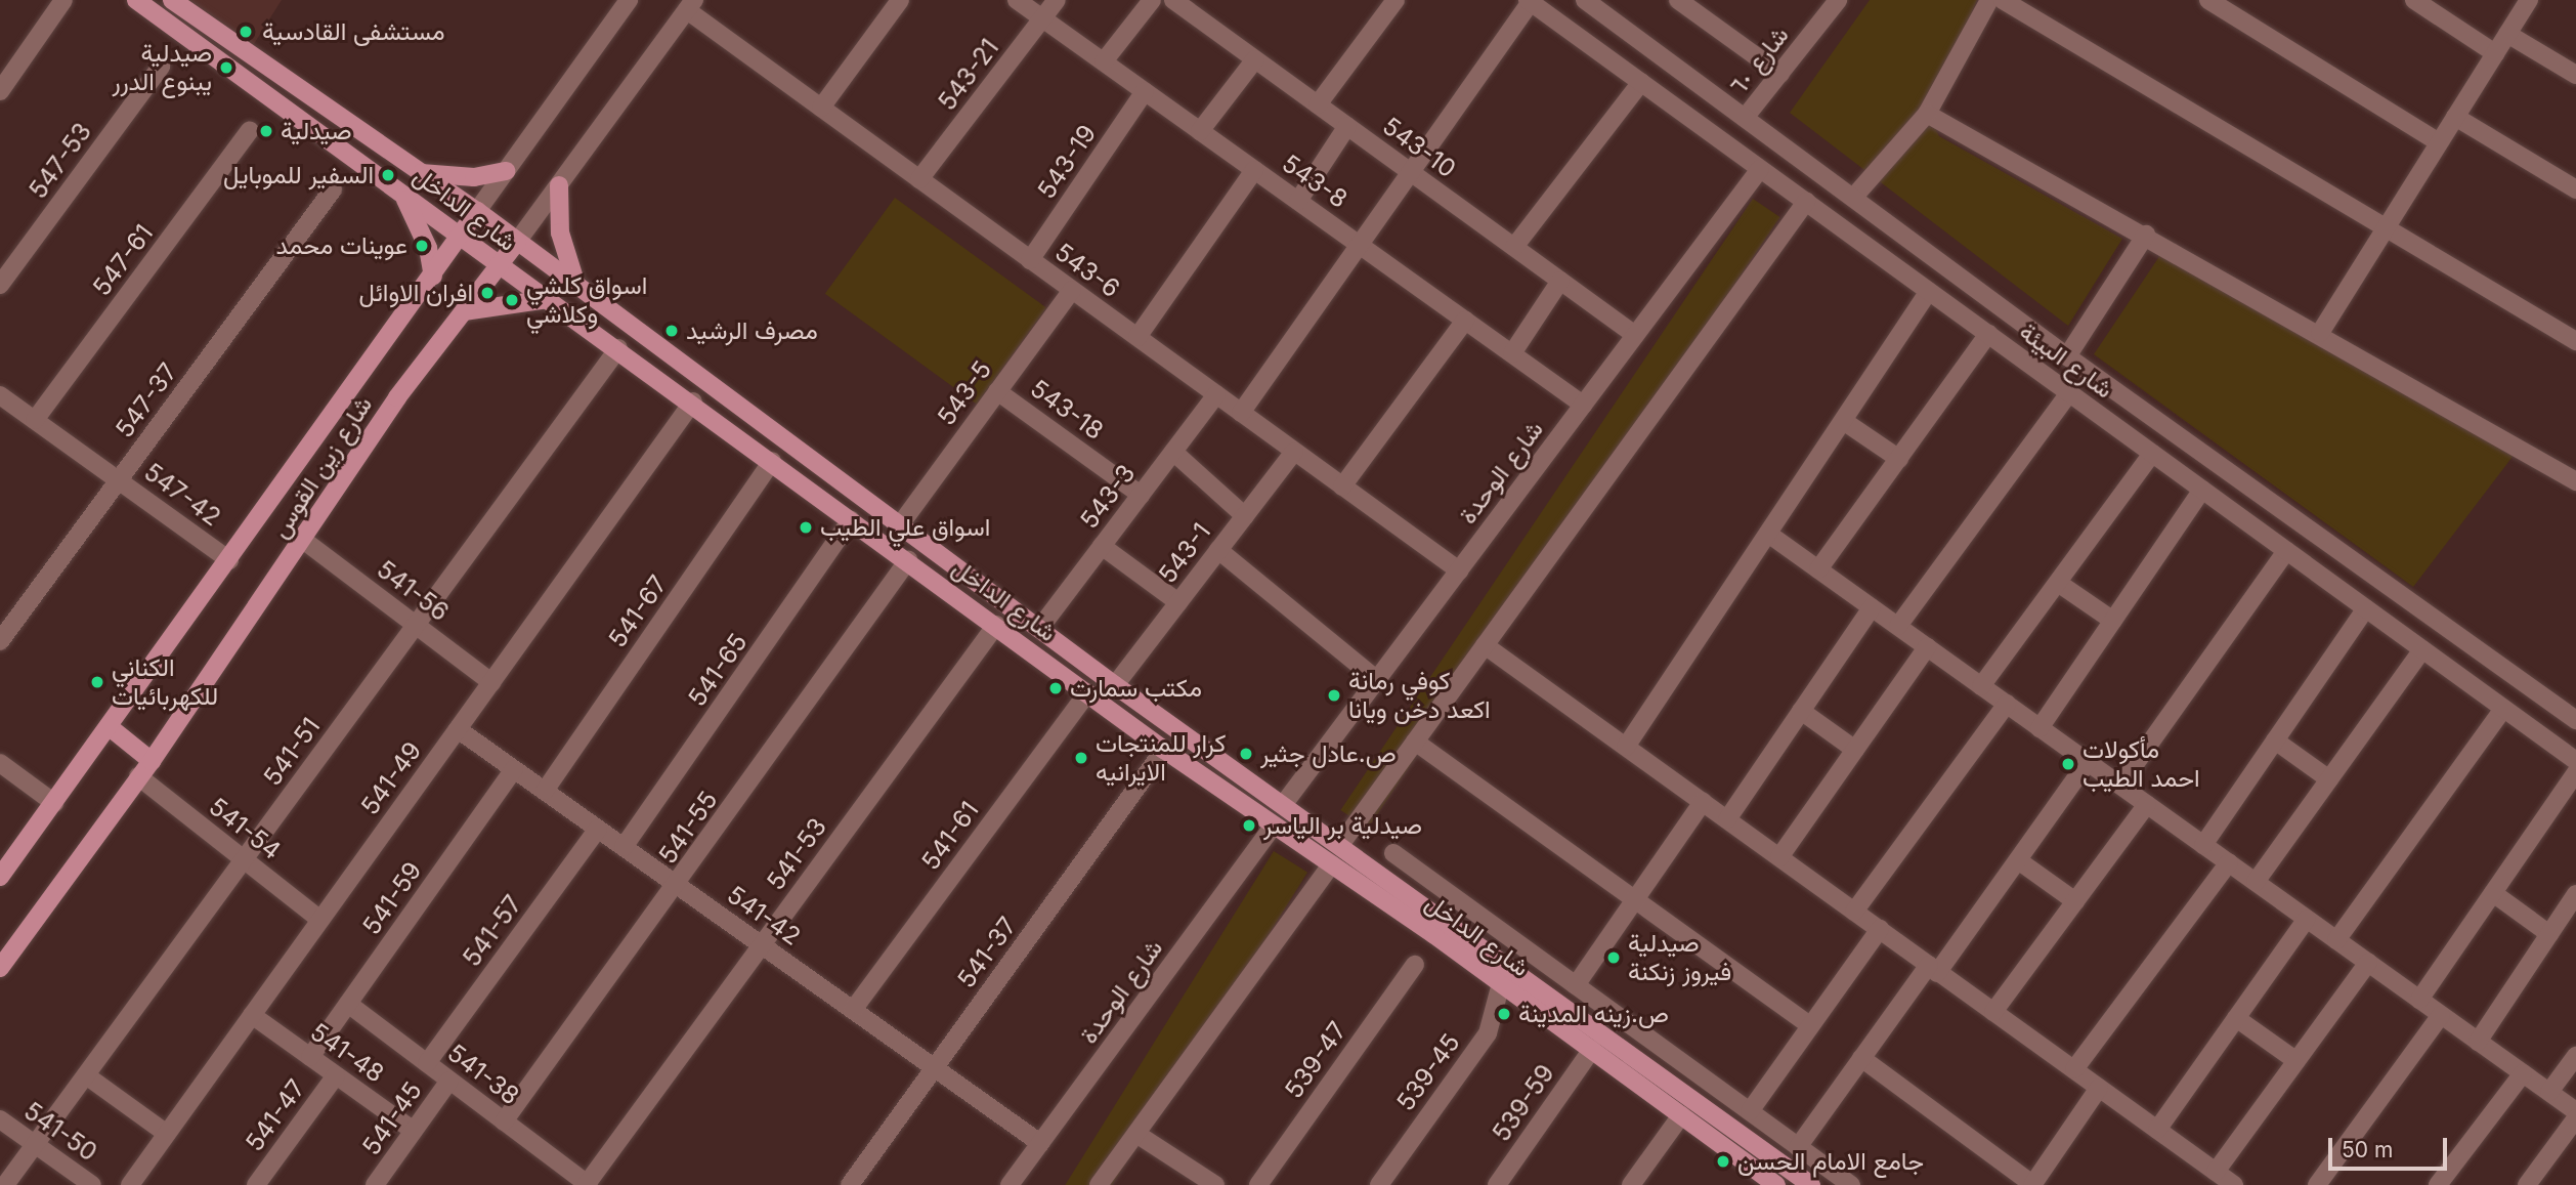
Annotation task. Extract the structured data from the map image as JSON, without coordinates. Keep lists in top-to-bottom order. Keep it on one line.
{"streets":{"main road":["شارع الداخل","شارع زين القوس"],"street":["شارع ٦٠","543-21","543-10","547-53","543-19","543-8","547-61","543-6","شارع البيئة","543-5","547-37","543-18","شارع الوحدة","547-42","543-3","543-1","541-56","541-67","541-65","541-51","541-49","541-55","541-54","541-61","541-53","541-59","541-42","541-57","541-37","541-48","539-47","539-45","541-38","539-59","541-47","541-45","541-50"]},"crossings":[["شارع ٦٠","شارع البيئة"],["543-21","543-8"],["543-21","543-6"],["543-10","شارع الوحدة"],["543-19","543-8"],["543-19","543-6"],["543-8","شارع الوحدة"],["شارع الداخل","543-5"],["شارع الداخل","شارع زين القوس"],["شارع الداخل","شارع الوحدة"],["شارع الداخل","543-3"],["شارع الداخل","543-1"],["شارع الداخل","541-67"],["شارع الداخل","541-65"],["شارع الداخل","541-51"],["شارع الداخل","541-49"],["شارع الداخل","541-55"],["شارع الداخل","541-61"],["شارع الداخل","541-53"],["شارع الداخل","541-37"],["شارع الداخل","539-45"],["شارع الداخل","539-59"],["547-61","547-42"],["543-6","543-5"],["543-6","شارع زين القوس"],["543-6","شارع الوحدة"],["543-6","543-3"],["543-6","543-1"],["شارع البيئة","شارع الوحدة"],["543-5","543-18"],["547-37","547-42"],["543-18","543-3"],["شارع زين القوس","547-42"],["شارع زين القوس","541-56"],["شارع زين القوس","541-54"],["شارع الوحدة","541-42"],["541-56","541-51"],["541-56","541-49"],["541-67","541-42"],["541-65","541-42"],["541-51","541-54"],["541-51","541-50"],["541-49","541-54"],["541-49","541-42"],["541-49","541-48"],["541-55","541-42"],["541-55","541-38"],["541-61","541-42"],["541-53","541-42"],["541-53","541-38"],["541-59","541-42"],["541-59","541-48"],["541-59","541-38"],["541-42","541-57"],["541-42","541-37"],["541-57","541-38"],["541-48","541-47"],["541-48","541-45"],["541-38","541-45"]],"places":["مستشفى القادسية","صيدلية يبنوع الدرر","صيدلية","السفير للموبايل","عوينات محمد","افران الاوائل","اسواق كلشي وكلاشي","مصرف الرشيد","اسواق علي الطيب","الكناني للكهربائيات","مكتب سمارت","كوفي رمانة اكعد دخن ويانا","ص.عادل جثير","كرار للمنتجات الايرانيه","مأكولات احمد الطيب","صيدلية بر الياسر","صيدلية فيروز زنكنة","ص.زينه المدينة","جامع الامام الحسن"],"scale_bar":"50 m"}
